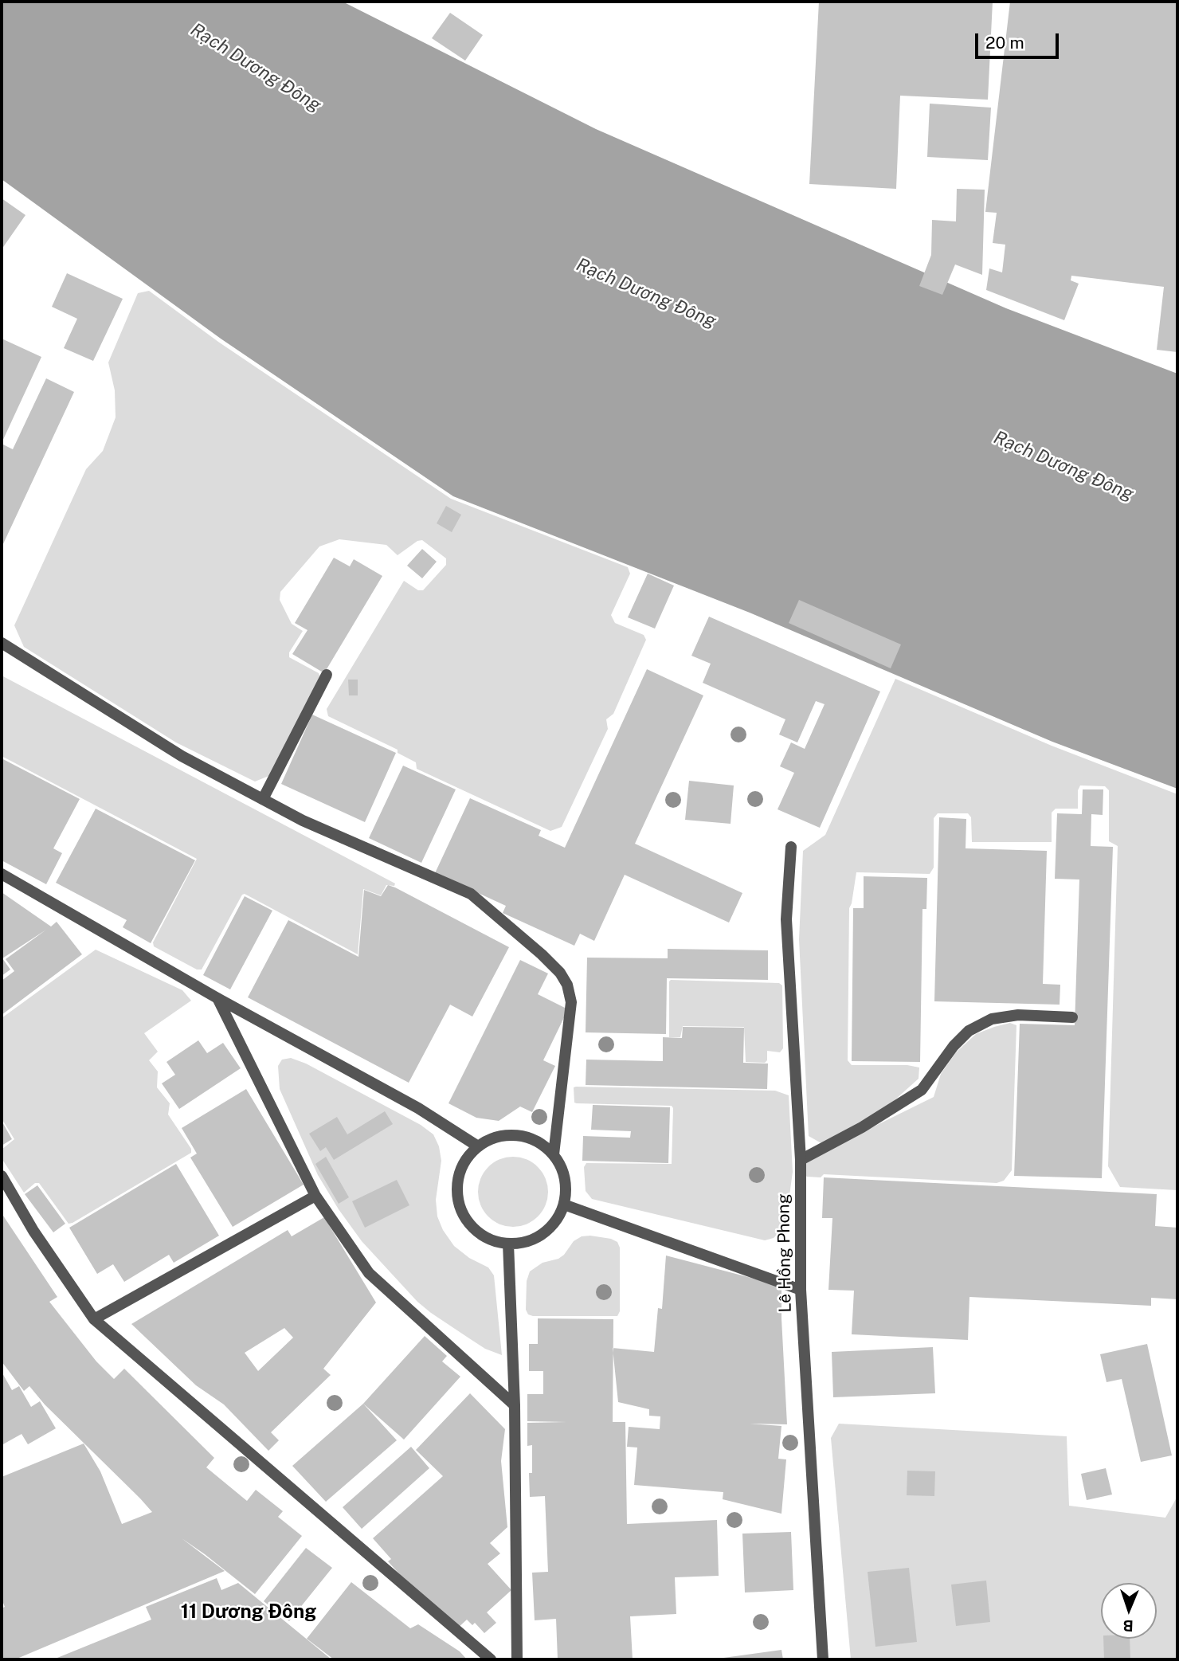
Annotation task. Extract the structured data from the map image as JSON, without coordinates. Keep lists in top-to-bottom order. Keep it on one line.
{"streets":{"street":["Lê Hồng Phong"]},"districts":["11 Dương Đông"],"water":["Rạch Dương Đông"],"scale_bar":"20 m","north":"bottom"}
